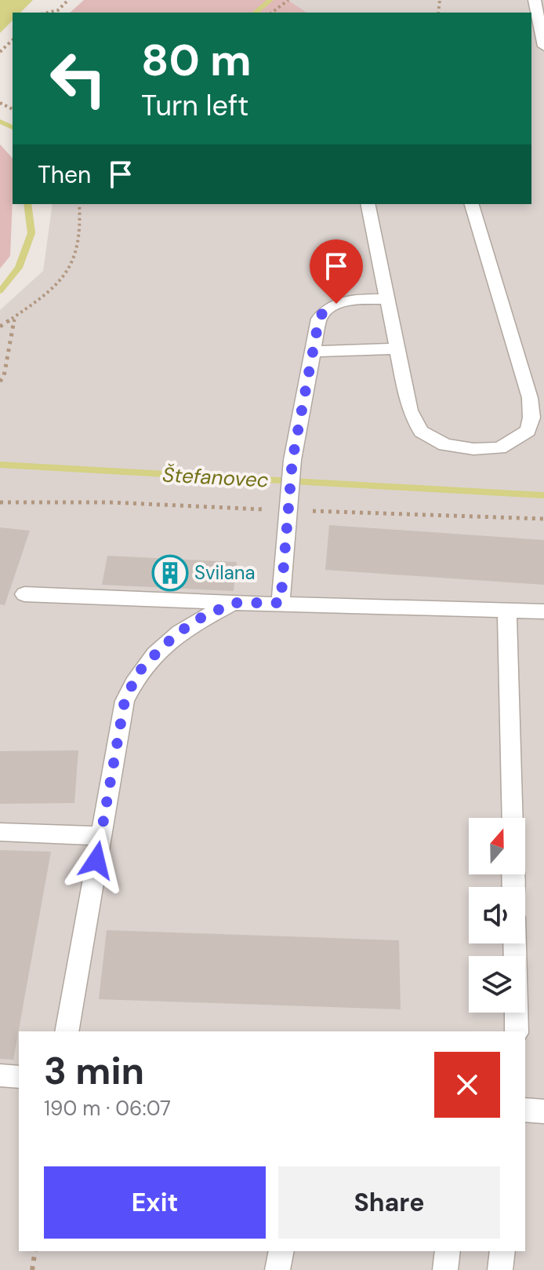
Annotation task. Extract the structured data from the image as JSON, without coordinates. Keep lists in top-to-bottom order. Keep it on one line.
{"water":["Štefanovec"],"places":{"building":["Svilana"]},"north":"top","page":{"turn":["80 m","Turn left"],"then":"Then","heading":["3 min","190 m · 06:07"],"buttons":["Exit","Share"]}}
